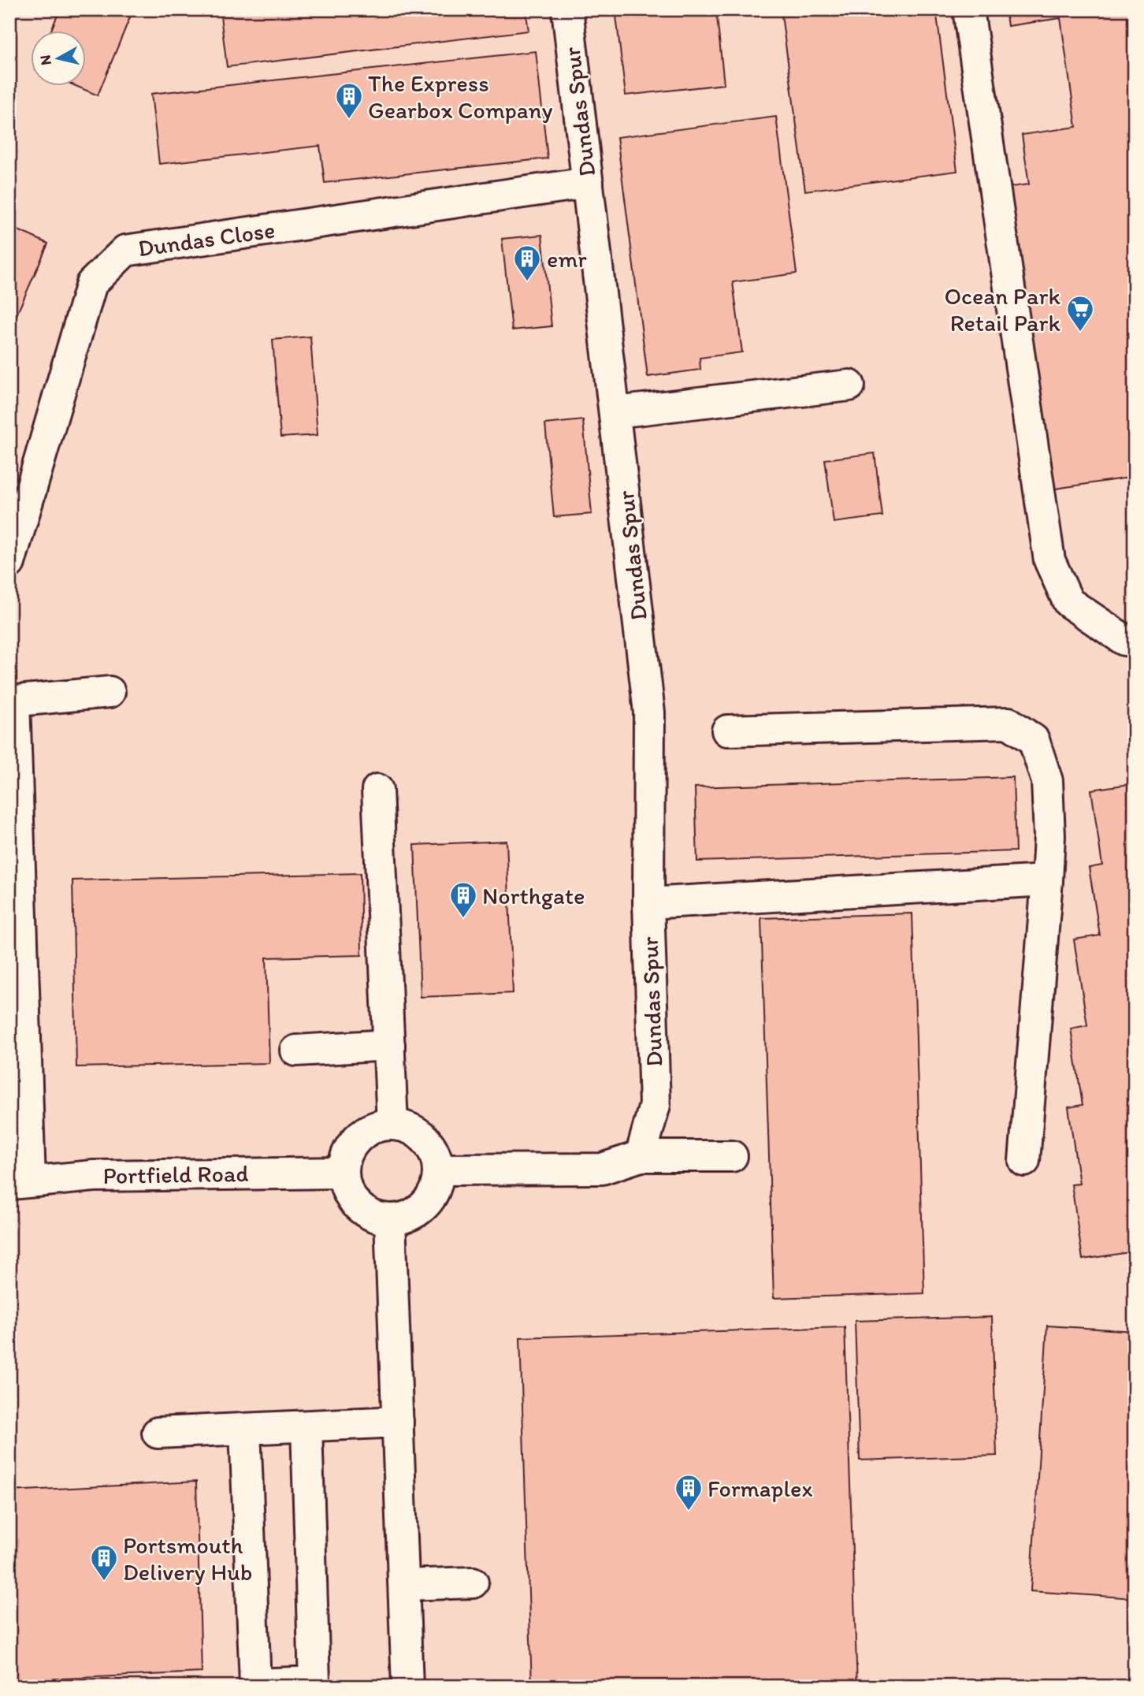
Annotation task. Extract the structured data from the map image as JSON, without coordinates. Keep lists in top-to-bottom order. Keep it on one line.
{"streets":{"street":["Dundas Spur","Dundas Close","Portfield Road"]},"crossings":[["Dundas Spur","Dundas Close"]],"places":{"building":["The Express Gearbox Company","emr","Northgate","Formaplex","Portsmouth Delivery Hub"],"supermarket":["Ocean Park Retail Park"]},"north":"left"}
